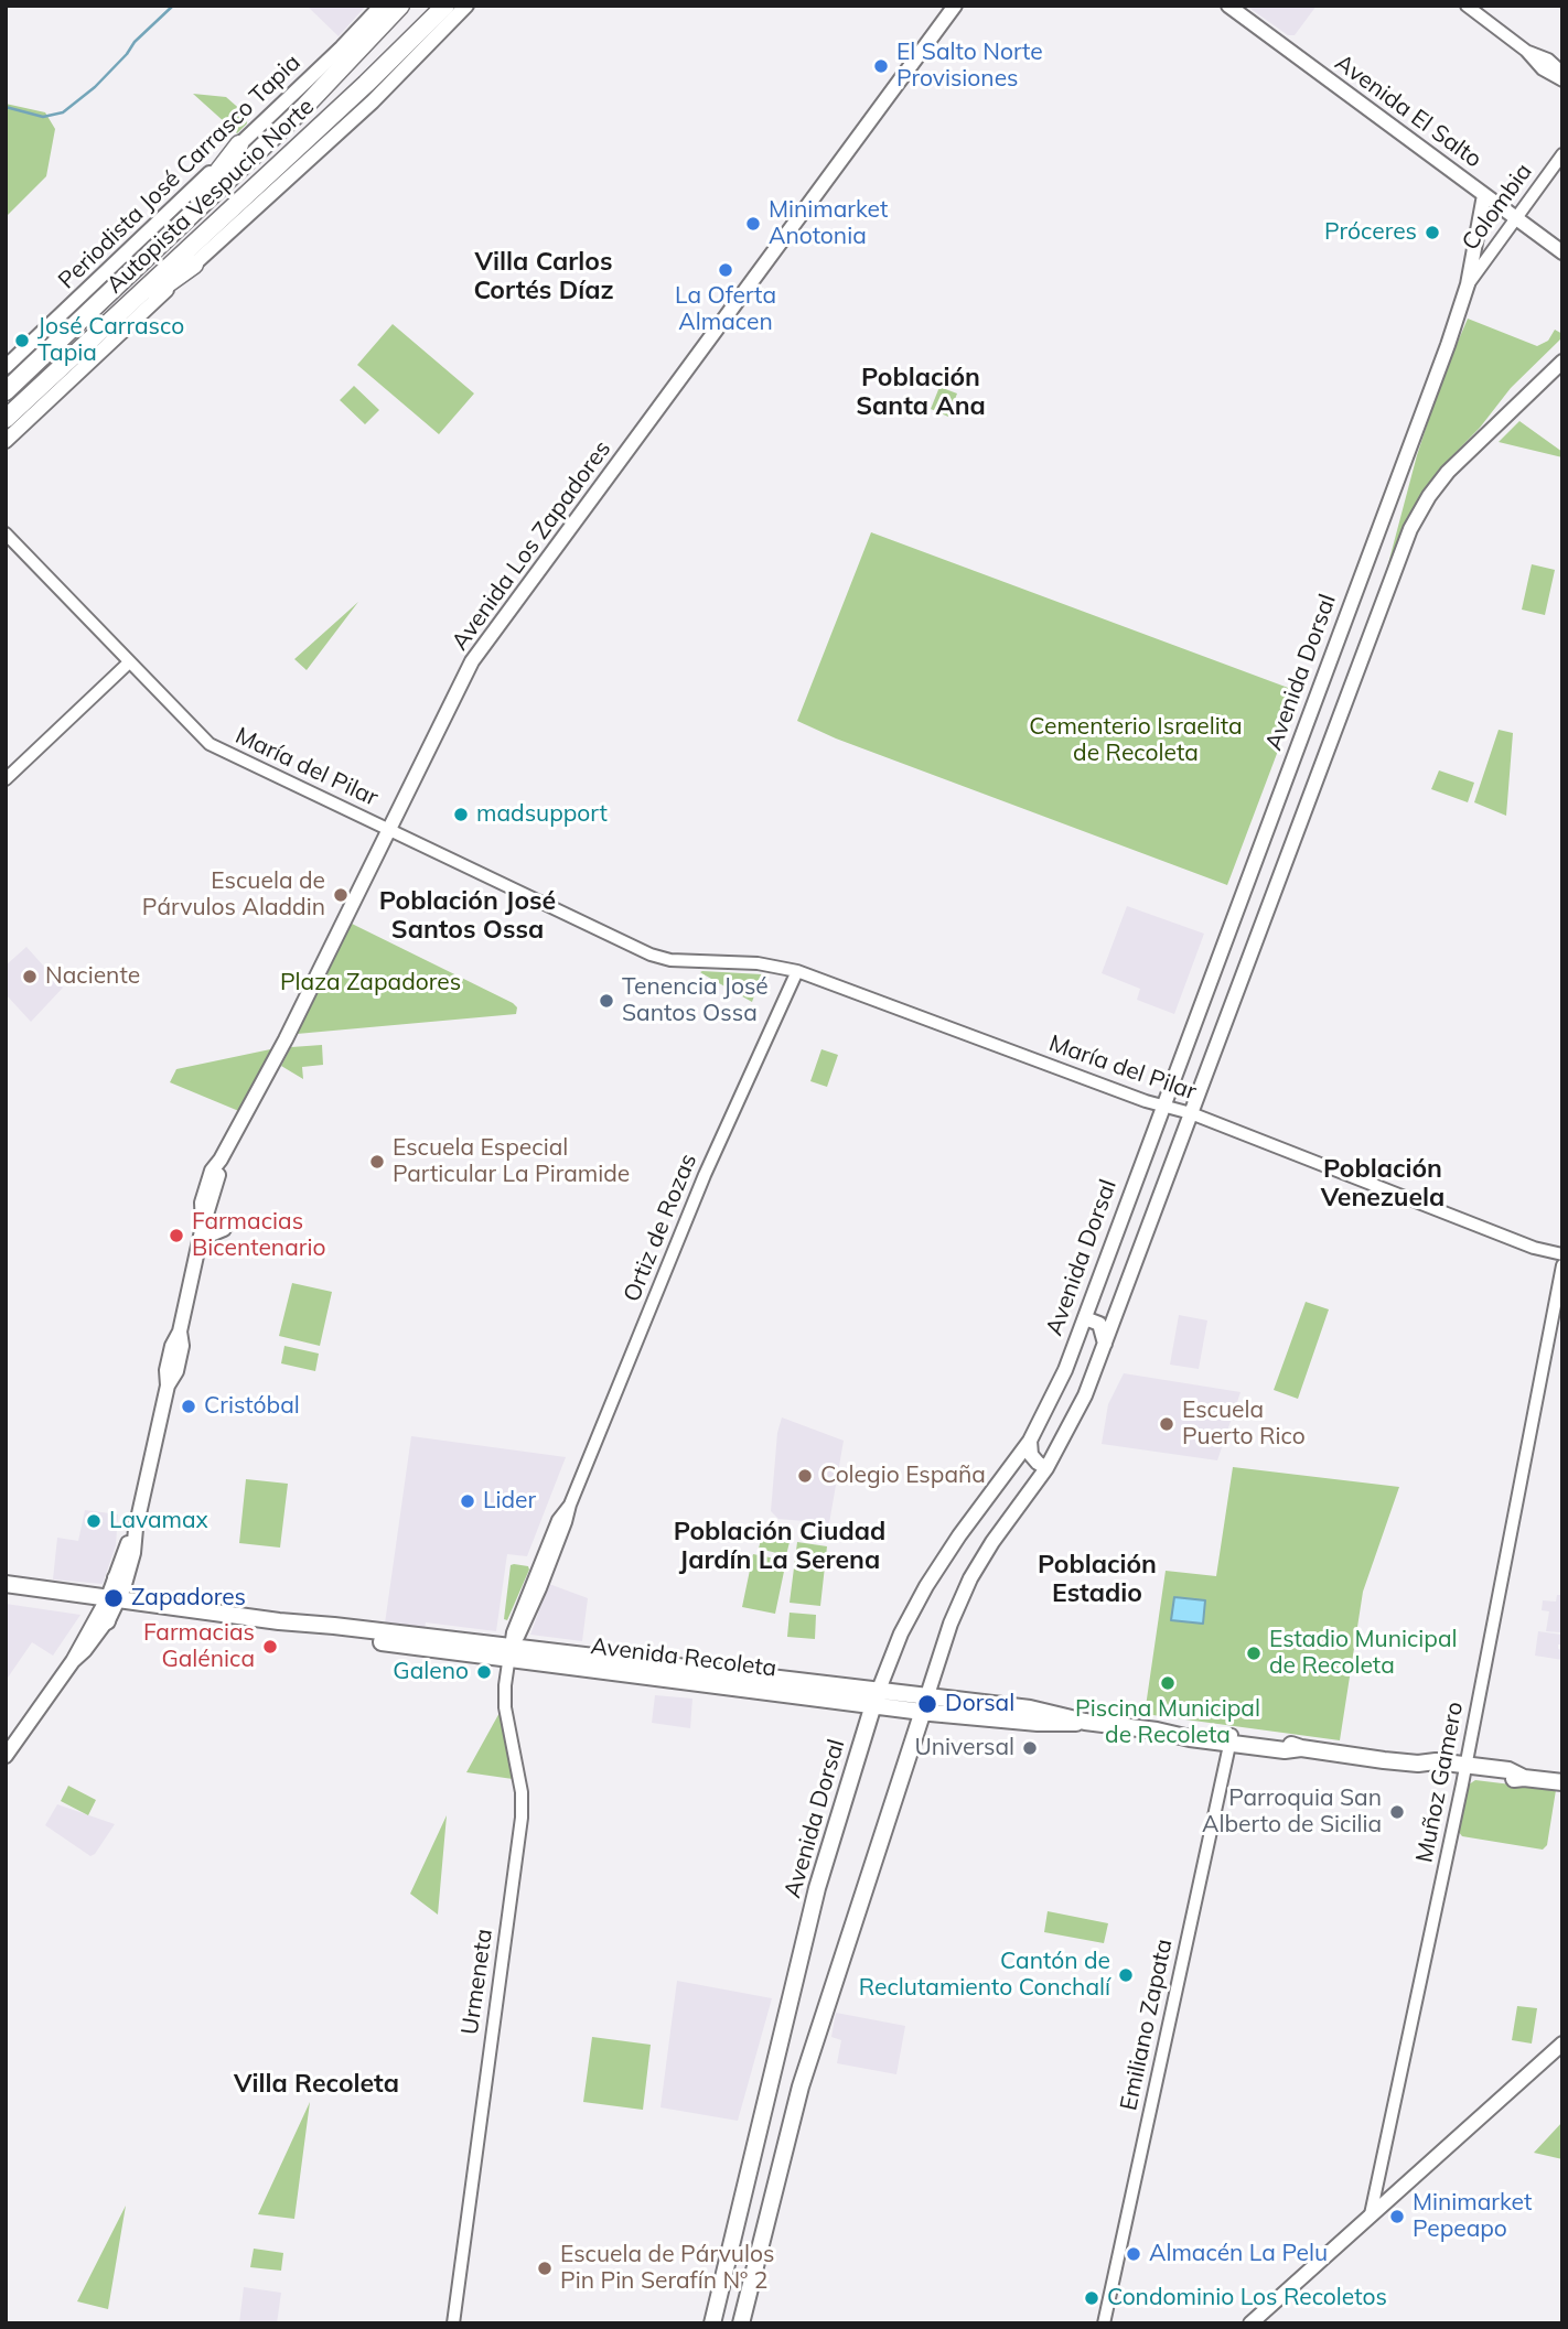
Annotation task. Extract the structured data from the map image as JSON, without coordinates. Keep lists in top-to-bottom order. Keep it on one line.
{"streets":{"highway":["Autopista Vespucio Norte"],"main road":["Avenida El Salto","Periodista José Carrasco Tapia","Avenida Los Zapadores","Avenida Dorsal","Avenida Recoleta"],"street":["Colombia","María del Pilar","Ortiz de Rozas","Muñoz Gamero","Urmeneta","Emiliano Zapata"]},"crossings":[["Avenida El Salto","Colombia"],["Avenida El Salto","Avenida Dorsal"],["Colombia","Avenida Dorsal"],["Avenida Los Zapadores","María del Pilar"],["Avenida Los Zapadores","Avenida Recoleta"],["Avenida Dorsal","María del Pilar"],["Avenida Dorsal","Avenida Recoleta"],["María del Pilar","Ortiz de Rozas"],["Ortiz de Rozas","Avenida Recoleta"],["Ortiz de Rozas","Urmeneta"],["Avenida Recoleta","Muñoz Gamero"],["Avenida Recoleta","Urmeneta"],["Avenida Recoleta","Emiliano Zapata"]],"districts":["Villa Carlos Cortés Díaz","Población Santa Ana","Población José Santos Ossa","Población Venezuela","Población Ciudad Jardín La Serena","Población Estadio","Villa Recoleta"],"parks":["Cementerio Israelita de Recoleta","Plaza Zapadores"],"places":["El Salto Norte Provisiones","Minimarket Anotonia","Próceres","La Oferta Almacen","José Carrasco Tapia","madsupport","Escuela de Párvulos Aladdin","Naciente","Tenencia José Santos Ossa","Escuela Especial Particular La Piramide","Farmacias Bicentenario","Cristóbal","Escuela Puerto Rico","Colegio España","Lider","Lavamax","Zapadores","Farmacias Galénica","Estadio Municipal de Recoleta","Galeno","Piscina Municipal de Recoleta","Dorsal","Universal","Parroquia San Alberto de Sicilia","Cantón de Reclutamiento Conchalí","Minimarket Pepeapo","Almacén La Pelu","Escuela de Párvulos Pin Pin Serafín Nº 2","Condominio Los Recoletos"]}
